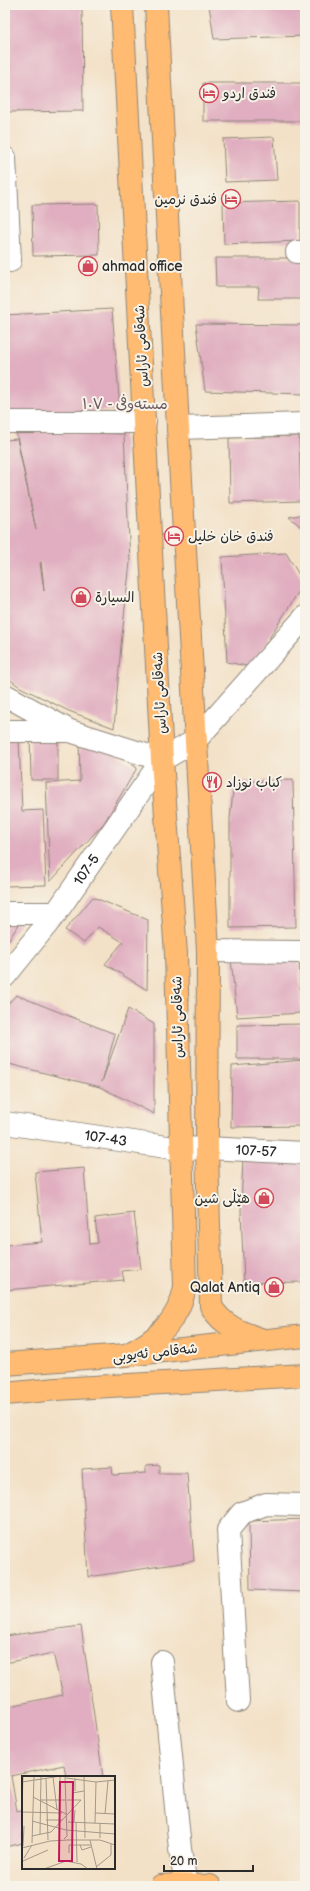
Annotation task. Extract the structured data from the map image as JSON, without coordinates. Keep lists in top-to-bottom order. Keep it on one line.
{"streets":{"main road":["شەقامی ئاراس","شەقامی ئەیوبی"],"street":["107-5","107-43","107-57"]},"crossings":[["شەقامی ئاراس","107-5"],["شەقامی ئاراس","107-43"],["شەقامی ئاراس","شەقامی ئەیوبی"],["107-43","107-57"]],"districts":["مستەوفی - ١٠٧"],"places":{"hotel":["فندق اردو","فندق نرمين","فندق خان خليل"],"shop":["ahmad office","السيارة","هێڵی شین","Qalat Antiq"],"restaurant":["كباب نوزاد"]},"scale_bar":"20 m"}
